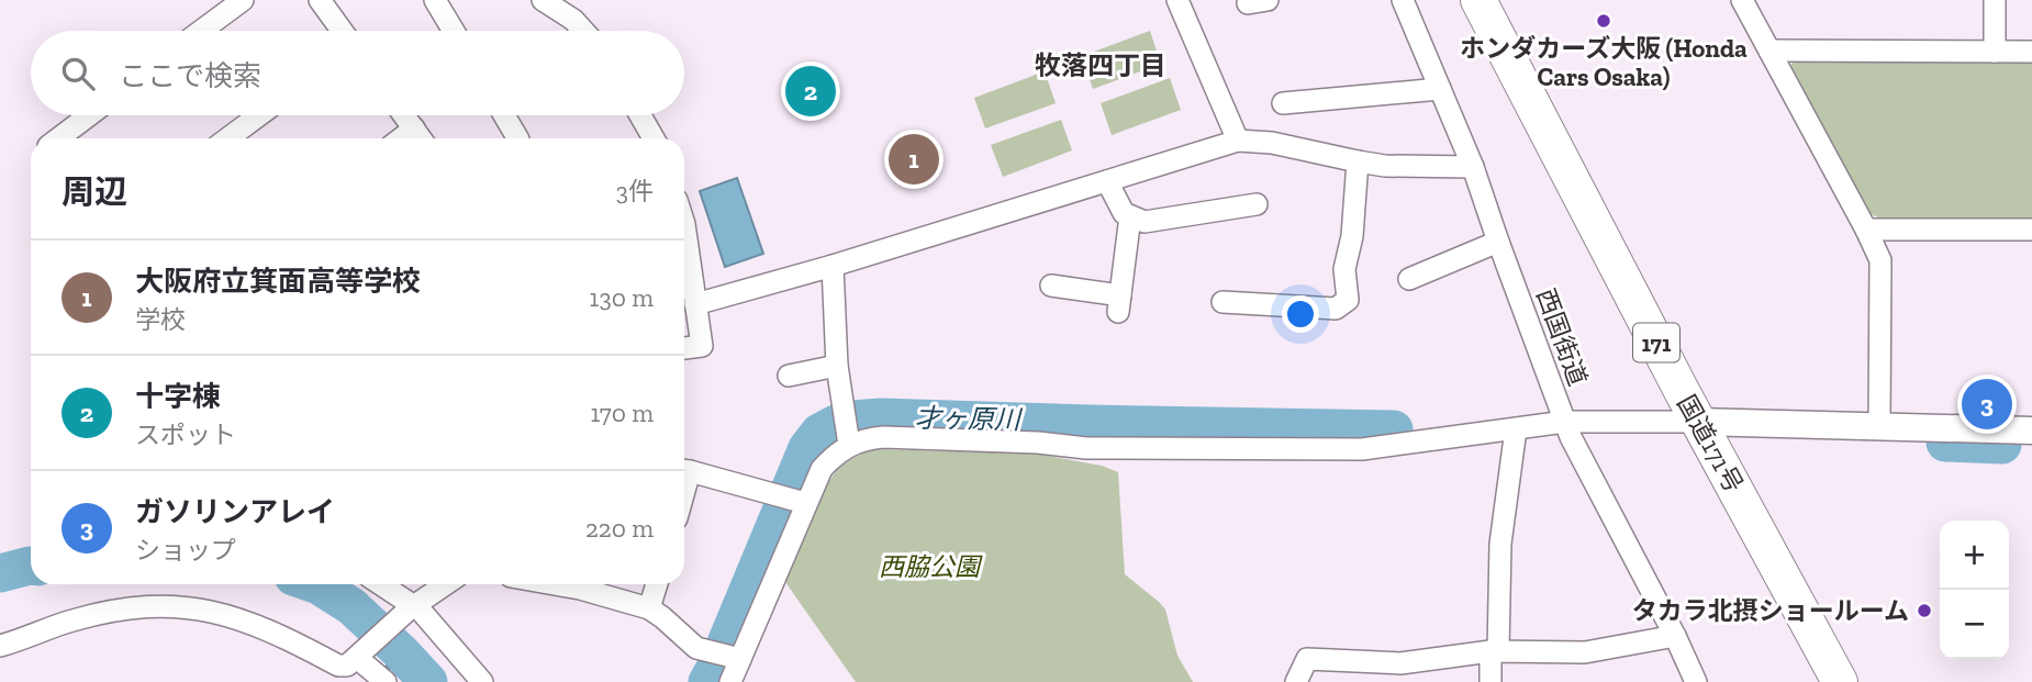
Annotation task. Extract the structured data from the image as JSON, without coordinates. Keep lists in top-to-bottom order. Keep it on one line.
{"streets":{"highway":["171","国道171号"],"street":["西国街道"]},"districts":["牧落四丁目"],"water":["才ヶ原川"],"parks":["西脇公園"],"places":["ホンダカーズ大阪 (Honda Cars Osaka)","タカラ北摂ショールーム"],"page":{"search":"ここで検索","pins":["2","1","3"],"heading":["周辺","3件"],"list":[{"mark":"1","name":"大阪府立箕面高等学校","note":"学校","value":"130 m"},{"mark":"2","name":"十字棟","note":"スポット","value":"170 m"},{"mark":"3","name":"ガソリンアレイ","note":"ショップ","value":"220 m"}],"map_buttons":["+","−"]}}
